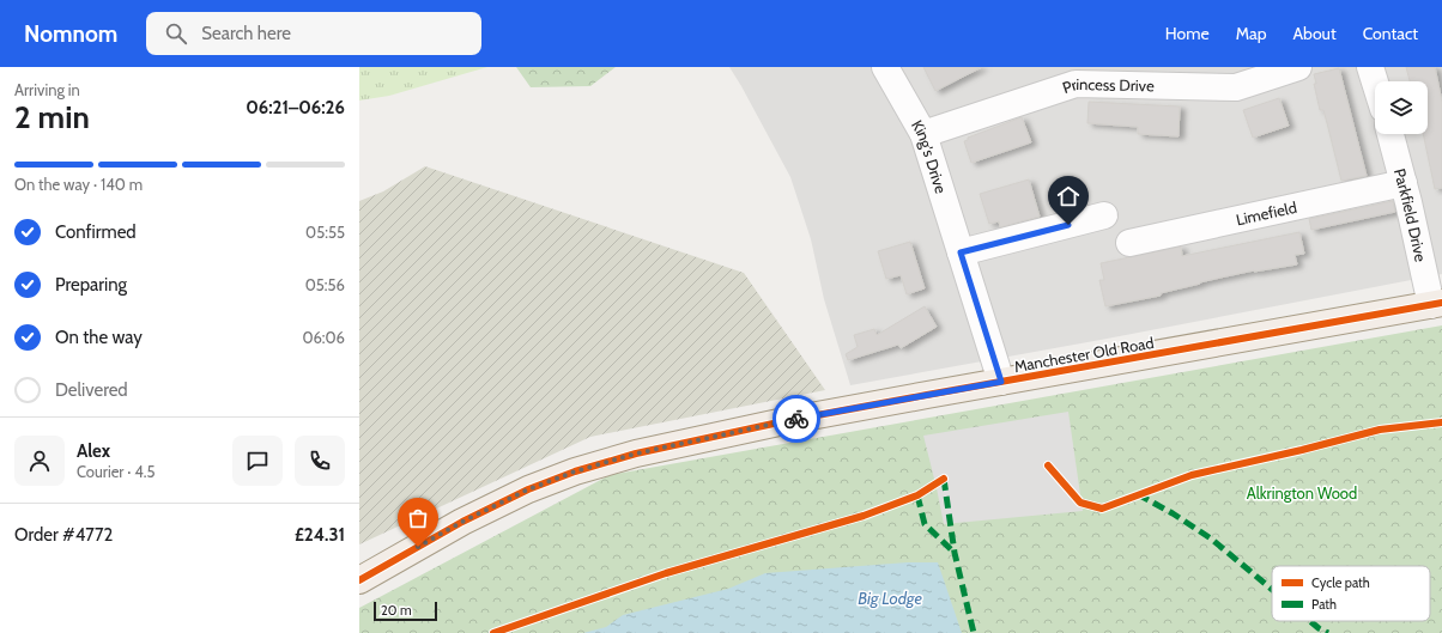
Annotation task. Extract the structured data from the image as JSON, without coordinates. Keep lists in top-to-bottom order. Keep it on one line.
{"streets":{"main road":["Manchester Old Road"],"street":["Princess Drive","King's Drive","Limefield","Parkfield Drive"]},"crossings":[["Princess Drive","King's Drive"],["King's Drive","Manchester Old Road"],["Limefield","Parkfield Drive"],["Parkfield Drive","Manchester Old Road"]],"water":["Big Lodge"],"parks":["Alkrington Wood"],"legend":["Cycle path","Path"],"scale_bar":"20 m","page":{"header":"Nomnom","search":"Search here","nav":["Home","Map","About","Contact"],"heading":["2 min","Arriving in","06:21–06:26"],"panel":["Alex","Courier · 4.5","Order #4772","£24.31"],"bar":"On the way · 140 m","list":[["Confirmed","05:55"],["Preparing","05:56"],["On the way","06:06"],"Delivered"],"scale":"20 m"}}
